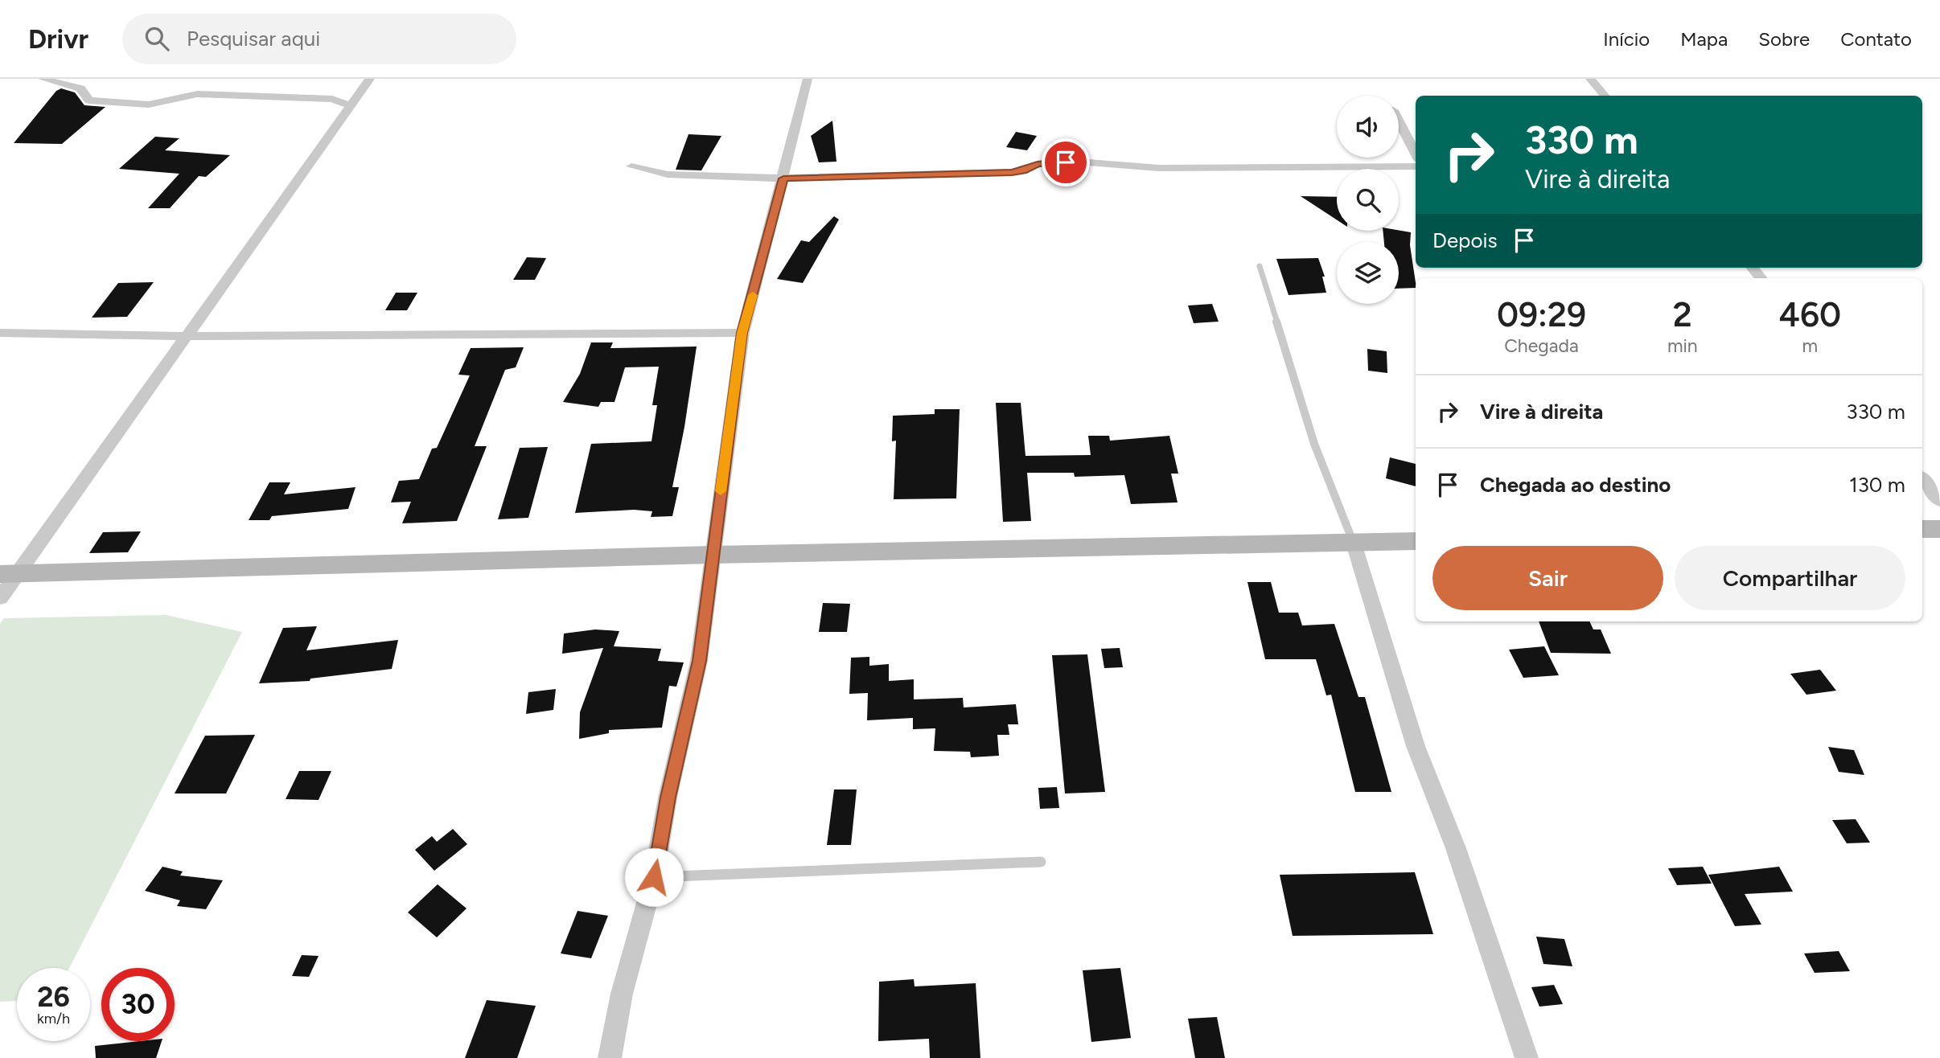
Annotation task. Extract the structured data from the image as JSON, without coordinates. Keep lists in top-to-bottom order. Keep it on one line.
{"page":{"header":"Drivr","search":"Pesquisar aqui","nav":["Início","Mapa","Sobre","Contato"],"turn":["330 m","Vire à direita"],"then":"Depois","eta":["09:29","Chegada","2","min","460","m"],"list":[{"name":"Vire à direita","value":"330 m"},{"name":"Chegada ao destino","value":"130 m"}],"buttons":["Sair","Compartilhar"],"speed":"26 km/h","limit":"30"}}
